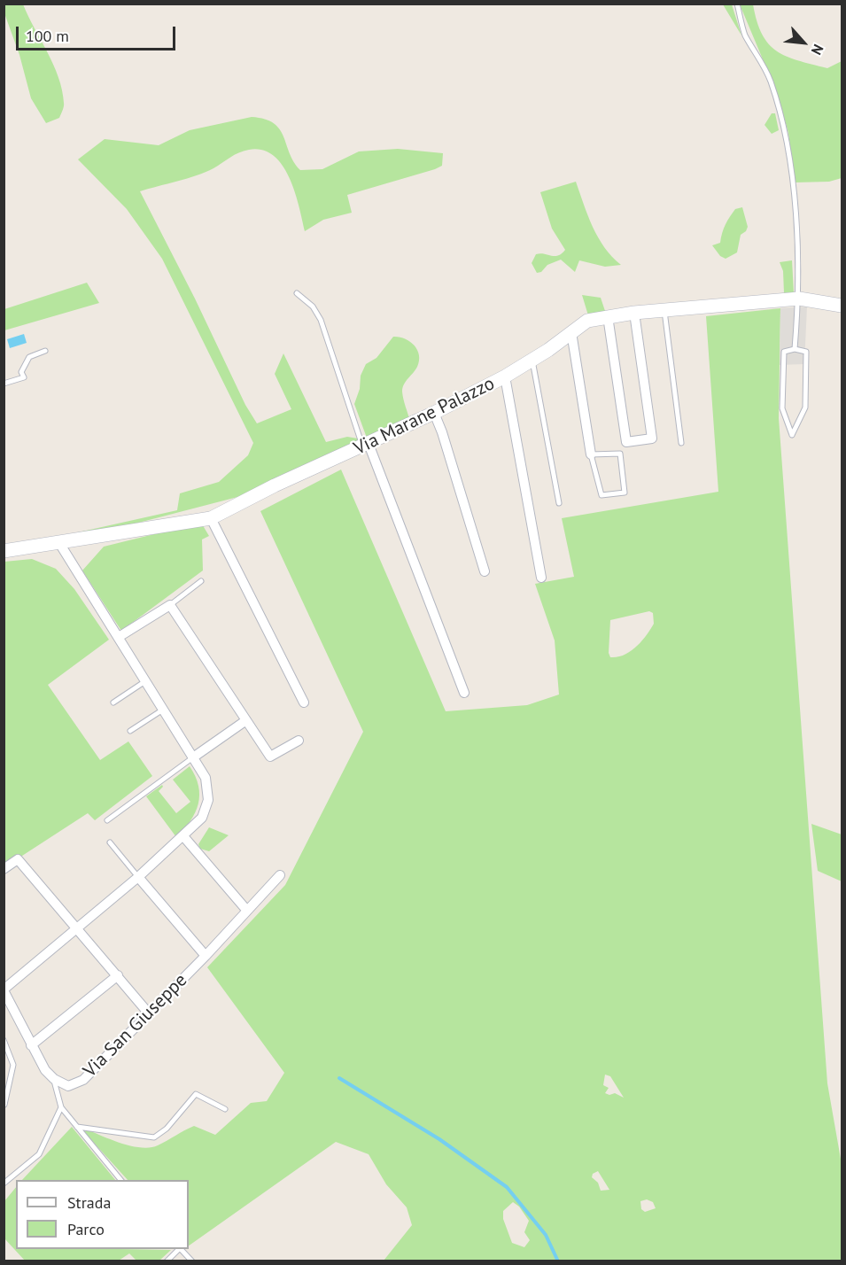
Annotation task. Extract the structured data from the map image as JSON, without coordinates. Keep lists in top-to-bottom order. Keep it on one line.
{"streets":{"main road":["Via Marane Palazzo"],"street":["Via San Giuseppe"]},"legend":["Strada","Parco"],"scale_bar":"100 m","north":"bottom right"}
